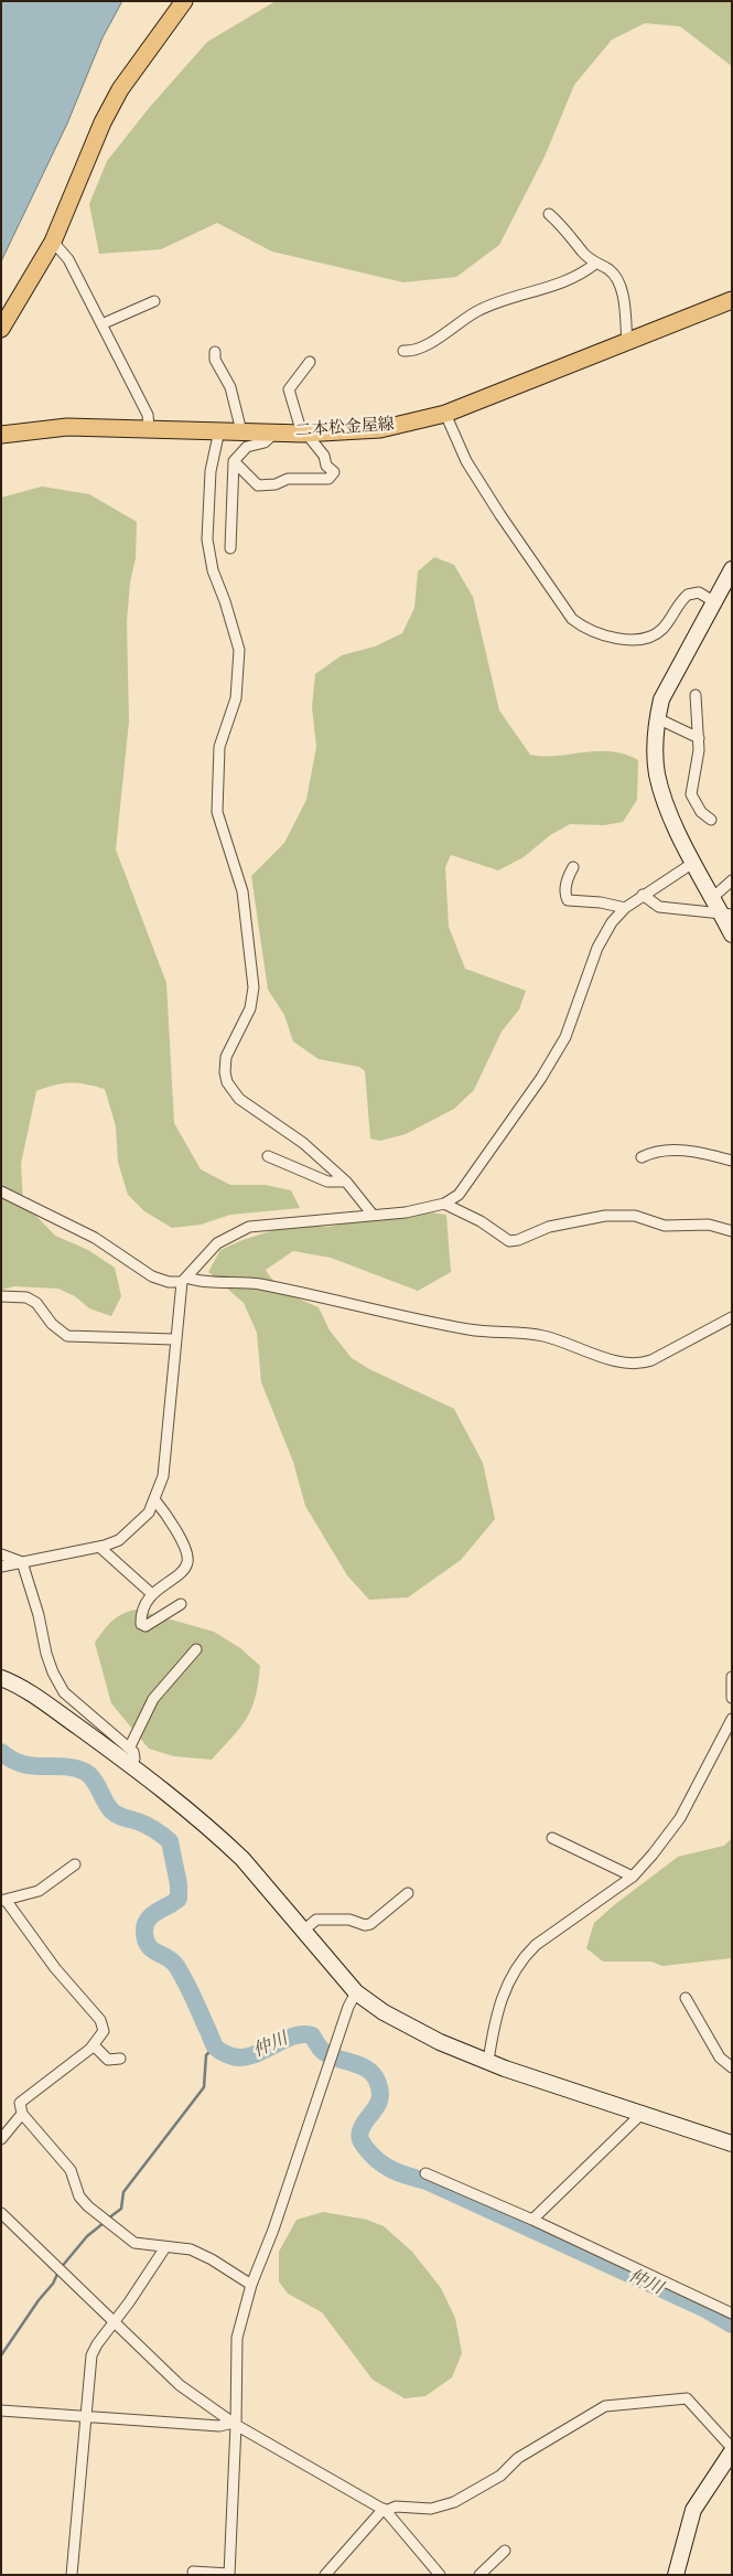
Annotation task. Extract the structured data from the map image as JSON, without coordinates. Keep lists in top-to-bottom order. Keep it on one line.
{"streets":{"main road":["二本松金屋線"]},"water":["仲川"]}
